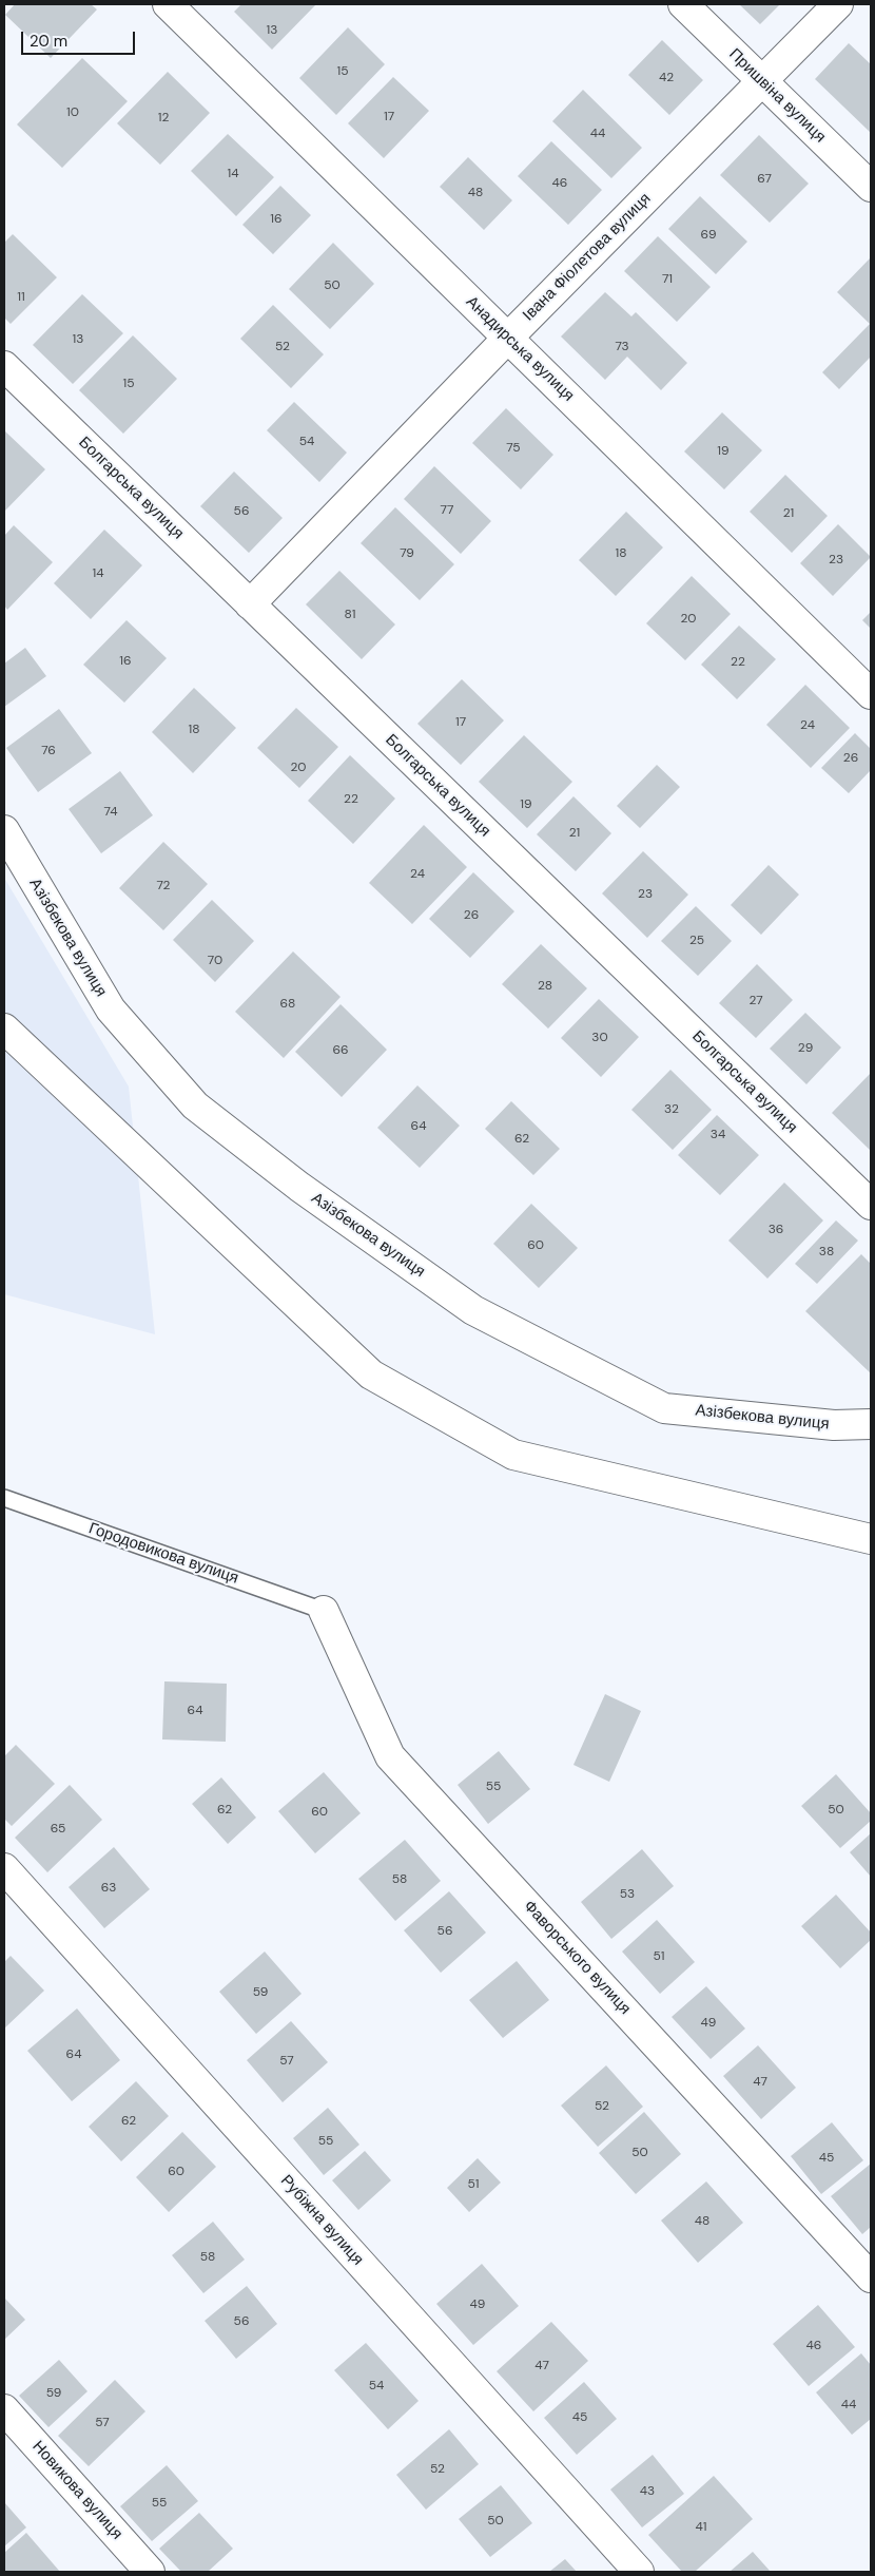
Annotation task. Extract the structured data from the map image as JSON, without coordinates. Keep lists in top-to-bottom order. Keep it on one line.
{"streets":{"street":["Пришвіна вулиця","Івана Фіолетова вулиця","Анадирська вулиця","Болгарська вулиця","Азізбекова вулиця","Фаворського вулиця","Рубіжна вулиця","Новикова вулиця"],"lane":["Городовикова вулиця"]},"crossings":[["Пришвіна вулиця","Івана Фіолетова вулиця"],["Івана Фіолетова вулиця","Анадирська вулиця"],["Івана Фіолетова вулиця","Болгарська вулиця"],["Городовикова вулиця","Фаворського вулиця"]],"house_numbers":["13","15","42","10","17","12","44","14","67","46","48","16","69","71","50","11","13","52","73","15","54","75","19","77","56","21","79","18","23","14","81","20","16","22","17","24","18","76","26","20","22","19","74","21","24","72","23","26","25","70","28","27","68","30","29","66","32","64","34","62","36","60","38","64","55","62","50","60","65","58","63","53","56","51","59","49","64","57","47","52","62","55","50","45","60","51","48","58","49","56","46","47","54","59","44","45","57","52","43","55","50","41"],"scale_bar":"20 m"}
